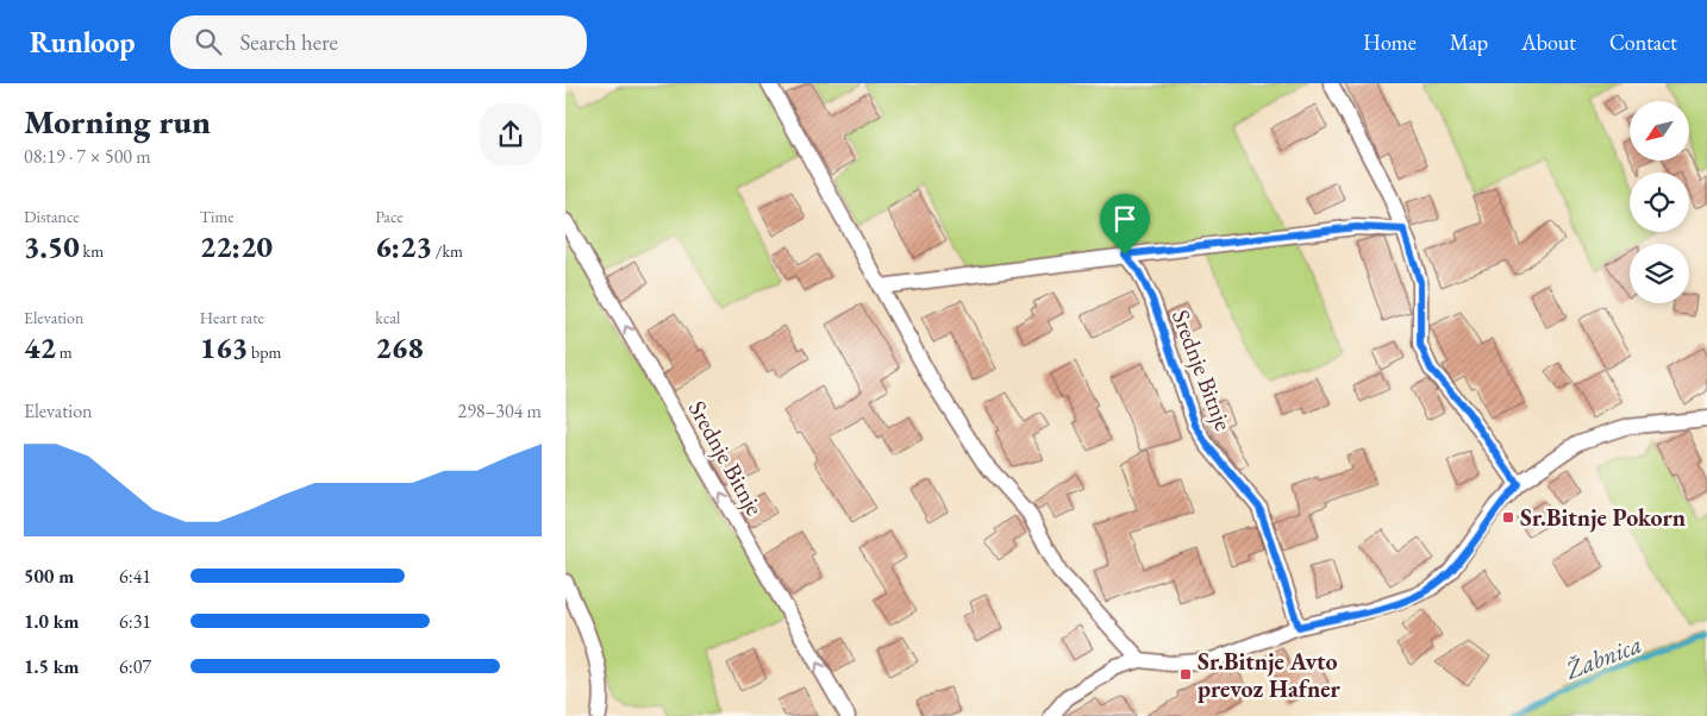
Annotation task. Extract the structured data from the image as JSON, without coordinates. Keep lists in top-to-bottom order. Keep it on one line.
{"streets":{"street":["Srednje Bitnje"]},"one_way":["Srednje Bitnje"],"water":["Žabnica"],"places":{"transit":["Sr.Bitnje Pokorn","Sr.Bitnje Avto prevoz Hafner"]},"north":"bottom left","page":{"header":"Runloop","search":"Search here","nav":["Home","Map","About","Contact"],"heading":["Morning run","08:19 · 7 × 500 m"],"stats":[["Distance","3.50 km"],["Time","22:20"],["Pace","6:23 /km"],["Elevation","42 m"],["Heart rate","163 bpm"],["kcal","268"]],"chart":["Elevation","298–304 m"],"list":[{"name":"500 m","note":"6:41"},{"name":"1.0 km","note":"6:31"},{"name":"1.5 km","note":"6:07"}]}}
